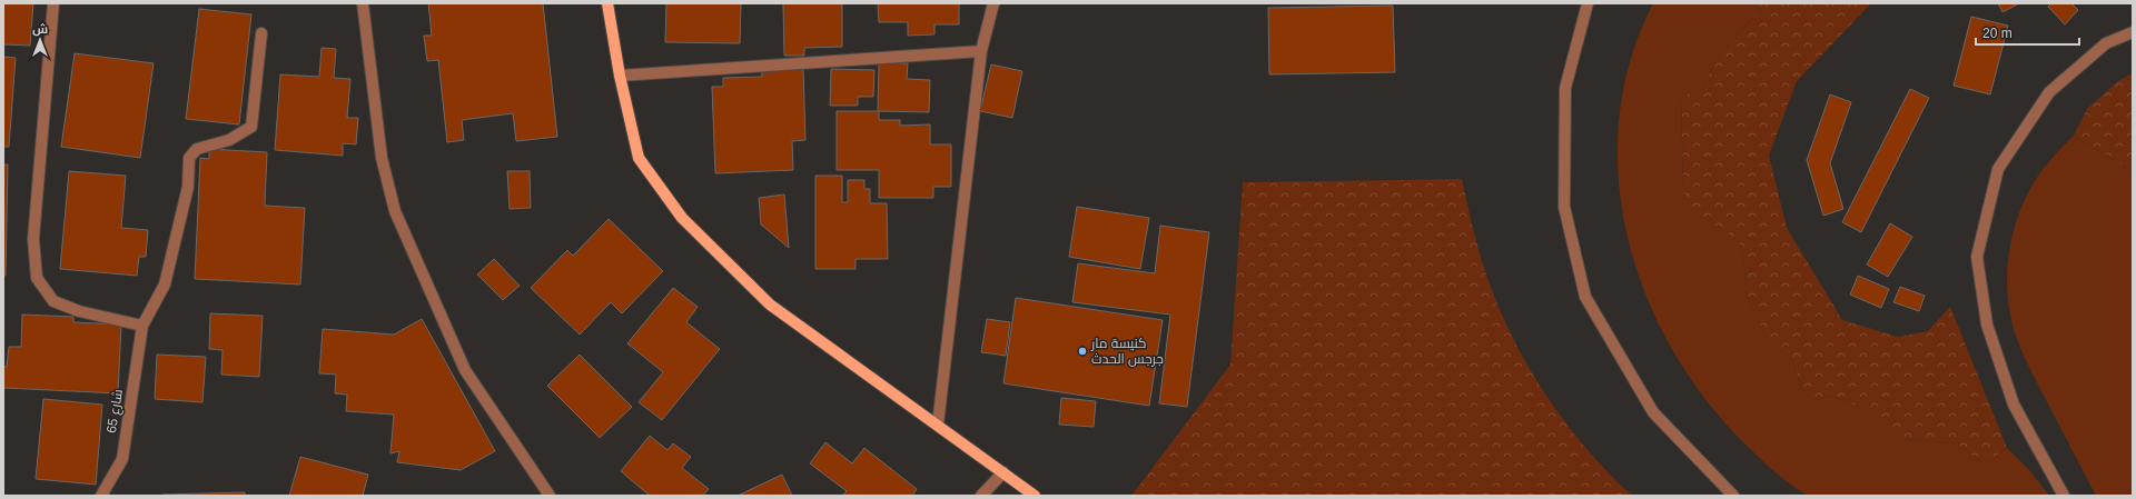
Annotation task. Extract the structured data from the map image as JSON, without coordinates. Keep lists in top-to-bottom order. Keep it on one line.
{"streets":{"street":["شارع 65"]},"places":["كنيسة مار جرجس الحدث"],"scale_bar":"20 m","north":"top"}
